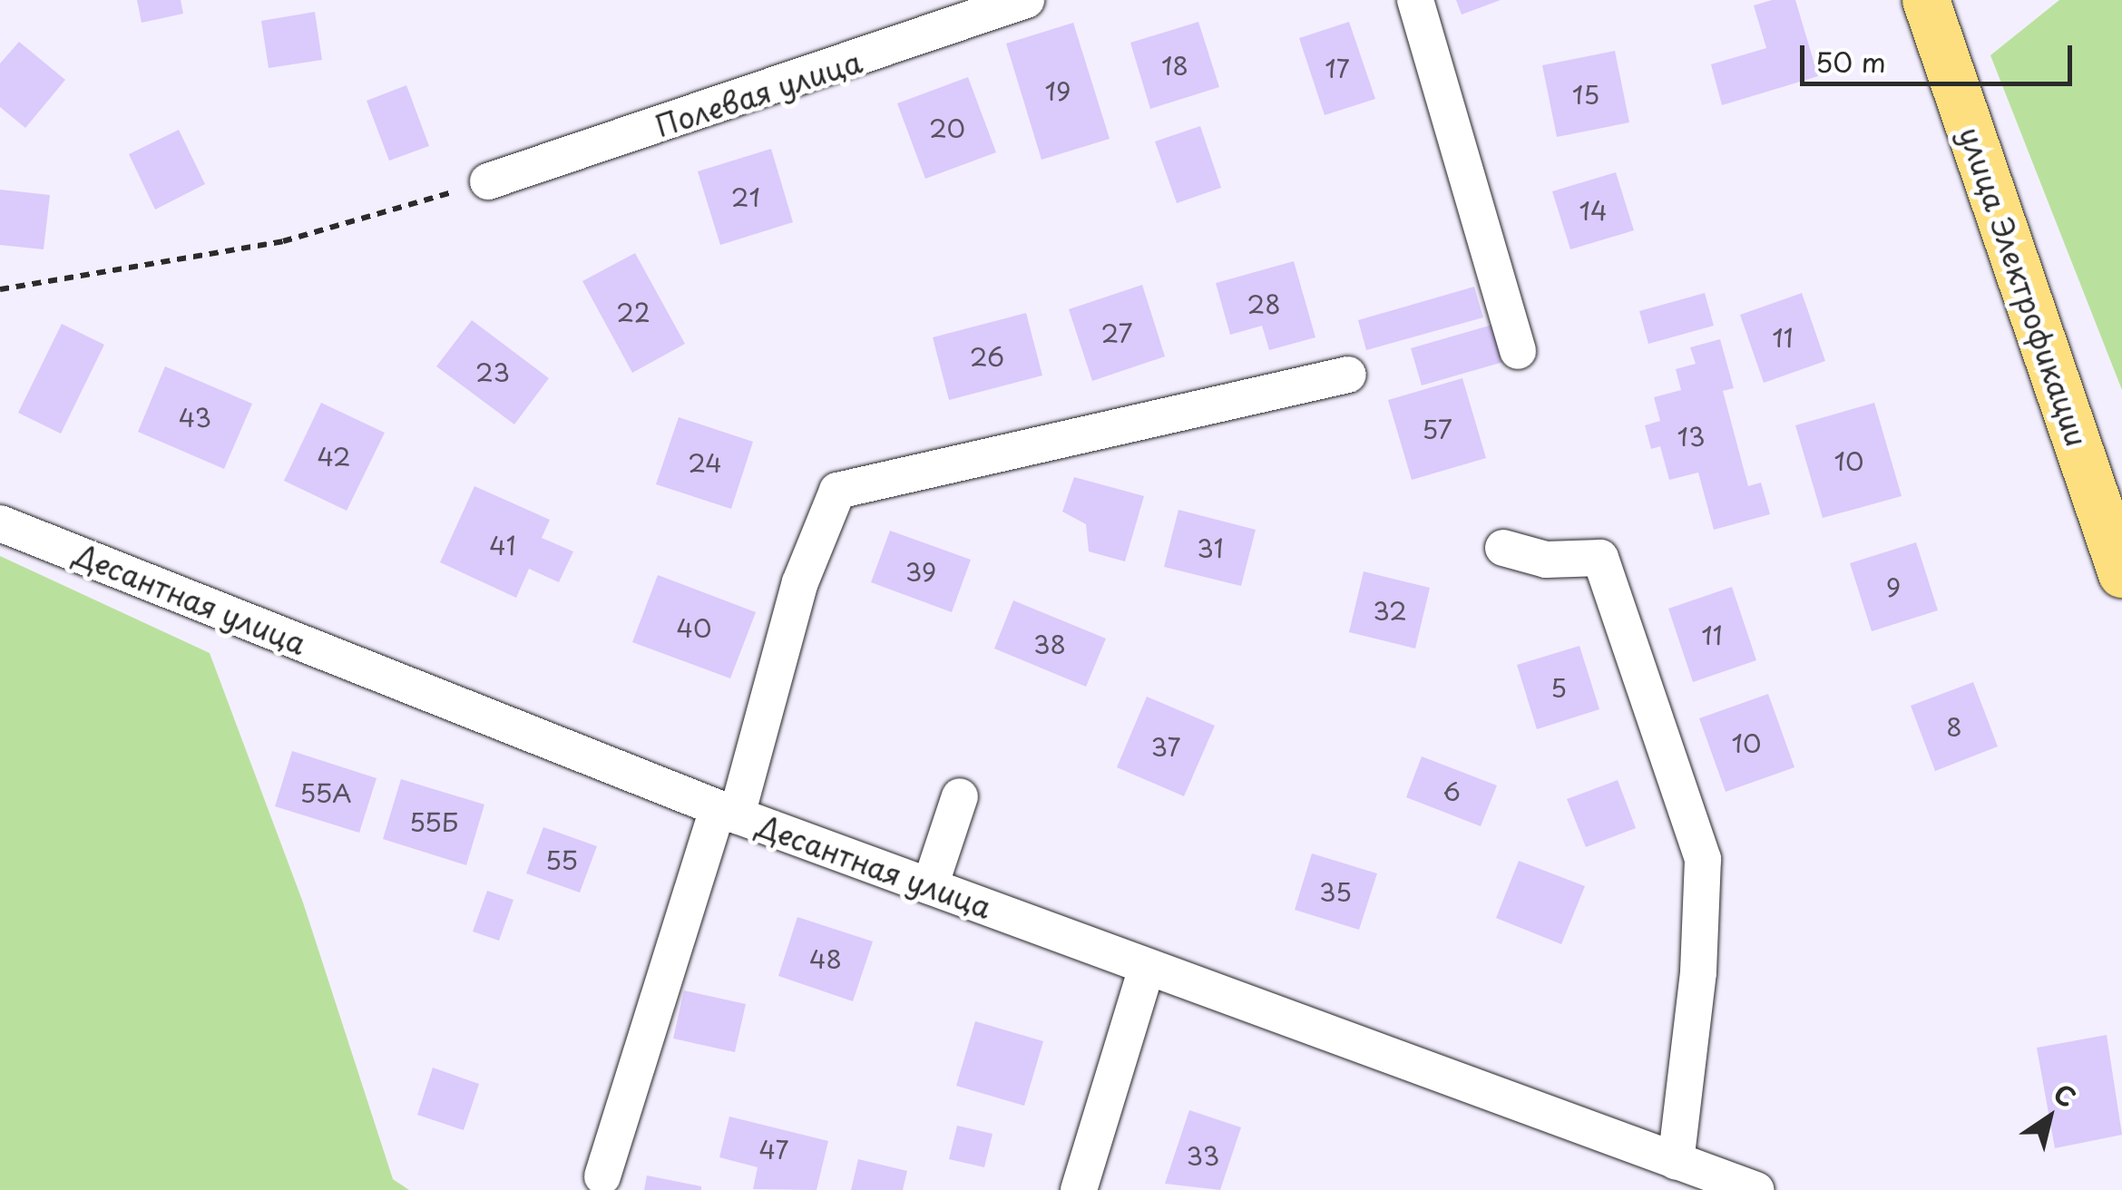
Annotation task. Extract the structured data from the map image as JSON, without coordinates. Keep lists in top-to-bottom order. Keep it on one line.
{"streets":{"main road":["улица Электрофикации"],"street":["Полевая улица","Десантная улица"]},"house_numbers":["18","17","19","15","20","21","14","28","22","27","11","26","23","43","57","13","42","10","24","41","31","39","9","32","40","11","38","5","8","10","37","6","55А","55Б","55","35","48","47","33"],"scale_bar":"50 m","north":"top right"}
